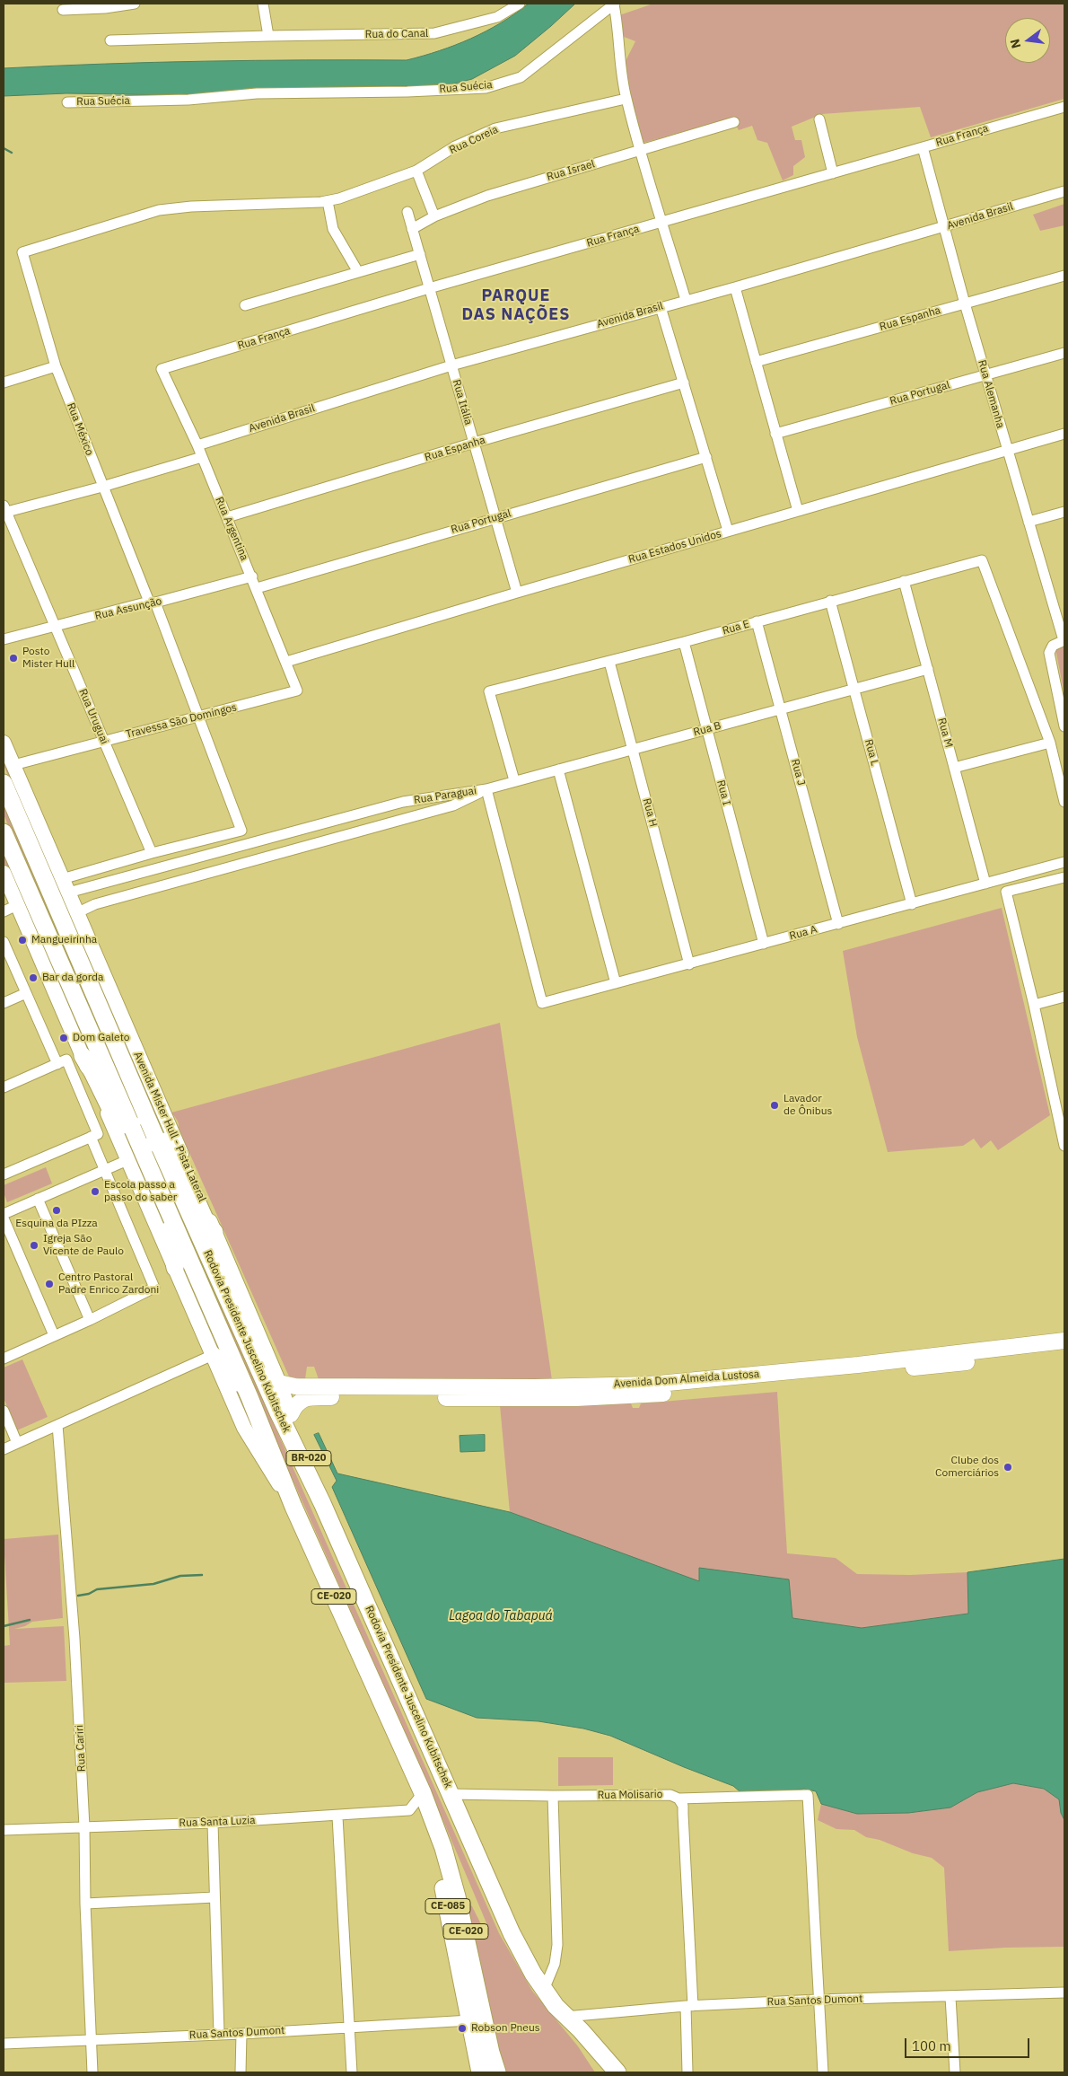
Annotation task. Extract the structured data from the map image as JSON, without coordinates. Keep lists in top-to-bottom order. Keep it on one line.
{"streets":{"highway":["Rodovia Presidente Juscelino Kubitschek","BR-020","CE-020","CE-085"],"main road":["Avenida Mister Hull - Pista Lateral","Avenida Dom Almeida Lustosa"],"street":["Rua do Canal","Rua Suécia","Rua França","Rua Coreia","Rua Israel","Avenida Brasil","Rua Espanha","Rua Portugal","Rua Alemanha","Rua Itália","Rua México","Rua Argentina","Rua Estados Unidos","Rua Assunção","Rua E","Rua Uruguai","Travessa São Domingos","Rua B","Rua M","Rua L","Rua J","Rua I","Rua Paraguai","Rua H","Rua A","Rua Cariri","Rua Molisario","Rua Santa Luzia","Rua Santos Dumont"]},"crossings":[["Rua Suécia","Rua França"],["Rua Suécia","Rua Coreia"],["Rua Suécia","Rua Israel"],["Rua Suécia","Avenida Brasil"],["Rua França","Rua Alemanha"],["Rua França","Rua Itália"],["Rua França","Rua Argentina"],["Rua Coreia","Rua México"],["Rua Israel","Rua Itália"],["Avenida Brasil","Rua Alemanha"],["Avenida Brasil","Rua Itália"],["Avenida Brasil","Rua Argentina"],["Rua Espanha","Rua Alemanha"],["Rua Espanha","Rua Itália"],["Rua Espanha","Rua Argentina"],["Rua Portugal","Rua Alemanha"],["Rua Portugal","Rua Itália"],["Rua Portugal","Rua Argentina"],["Rua Alemanha","Rua Estados Unidos"],["Rua Itália","Rua Estados Unidos"],["Rua México","Rua Assunção"],["Rua México","Rua Uruguai"],["Rua México","Travessa São Domingos"],["Rua Argentina","Rua Estados Unidos"],["Rua Argentina","Rua Assunção"],["Rua Argentina","Travessa São Domingos"],["Rua Assunção","Rua Uruguai"],["Rua E","Rua B"],["Rua E","Rua M"],["Rua E","Rua L"],["Rua E","Rua J"],["Rua E","Rua I"],["Rua E","Rua H"],["Rua Uruguai","Travessa São Domingos"],["Travessa São Domingos","Avenida Mister Hull - Pista Lateral"],["Rua B","Rua M"],["Rua B","Rua L"],["Rua B","Rua J"],["Rua B","Rua I"],["Rua B","Rua Paraguai"],["Rua B","Rua H"],["Rua B","Rua A"],["Rua M","Rua A"],["Rua L","Rua A"],["Rua J","Rua A"],["Rua I","Rua A"],["Rua Paraguai","Rua A"],["Rua Paraguai","Avenida Mister Hull - Pista Lateral"],["Rua H","Rua A"],["Avenida Mister Hull - Pista Lateral","Avenida Dom Almeida Lustosa"],["Avenida Mister Hull - Pista Lateral","BR-020"],["Rodovia Presidente Juscelino Kubitschek","BR-020"],["Rodovia Presidente Juscelino Kubitschek","Rua Molisario"],["Rodovia Presidente Juscelino Kubitschek","Rua Santa Luzia"],["Rodovia Presidente Juscelino Kubitschek","CE-085"],["Rodovia Presidente Juscelino Kubitschek","Rua Santos Dumont"],["Avenida Dom Almeida Lustosa","BR-020"],["Rua Cariri","Rua Santa Luzia"],["Rua Cariri","Rua Santos Dumont"],["Rua Molisario","Rua Santos Dumont"],["Rua Santa Luzia","CE-085"],["CE-085","Rua Santos Dumont"]],"districts":["PARQUE DAS NAÇÕES"],"water":["Lagoa do Tabapuá"],"places":["Posto Mister Hull","Mangueirinha","Bar da gorda","Dom Galeto","Lavador de Ônibus","Escola passo a passo do saber","Esquina da PIzza","Igreja São Vicente de Paulo","Centro Pastoral Padre Enrico Zardoni","Clube dos Comerciários","Robson Pneus"],"scale_bar":"100 m","north":"left"}
